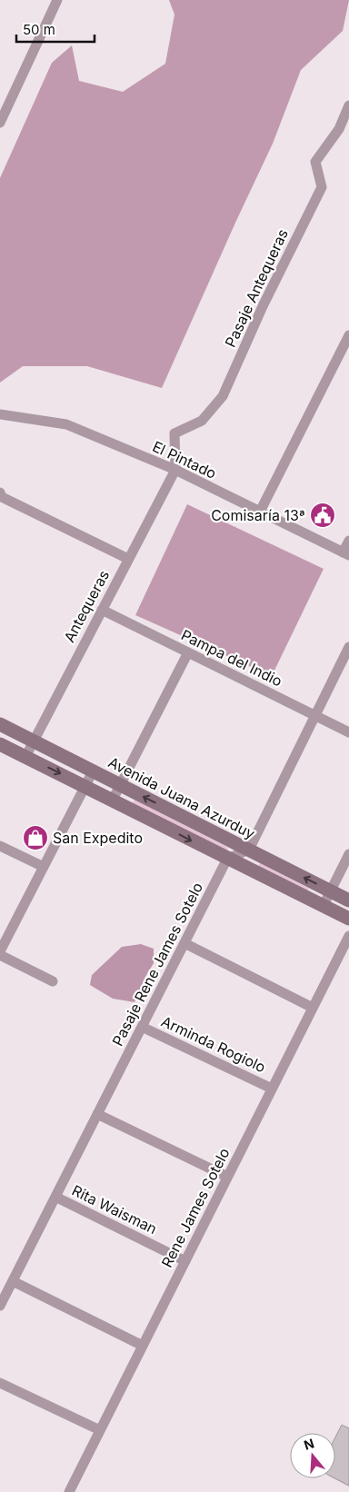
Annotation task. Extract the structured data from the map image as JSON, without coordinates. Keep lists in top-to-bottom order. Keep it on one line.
{"streets":{"main road":["Avenida Juana Azurduy"],"street":["Pasaje Antequeras","El Pintado","Antequeras","Pampa del Indio","Pasaje Rene James Sotelo","Arminda Rogiolo","Rene James Sotelo","Rita Waisman"]},"crossings":[["Pasaje Antequeras","El Pintado"],["Pasaje Antequeras","Antequeras"],["El Pintado","Antequeras"],["Antequeras","Pampa del Indio"],["Antequeras","Avenida Juana Azurduy"],["Pasaje Rene James Sotelo","Arminda Rogiolo"],["Pasaje Rene James Sotelo","Rita Waisman"],["Arminda Rogiolo","Rene James Sotelo"],["Rene James Sotelo","Rita Waisman"]],"places":{"public building":["Comisaría 13ª"],"shop":["San Expedito"]},"scale_bar":"50 m","north":"top"}
